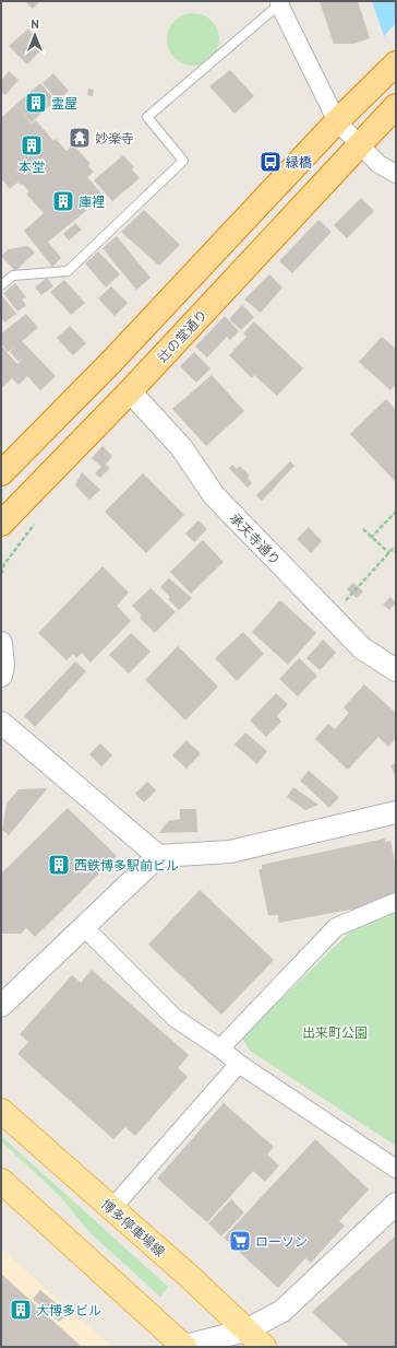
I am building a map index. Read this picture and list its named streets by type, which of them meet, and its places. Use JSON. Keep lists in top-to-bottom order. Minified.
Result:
{"streets":{"highway":["辻の堂通り"],"main road":["博多停車場線"],"street":["承天寺通り"]},"crossings":[["辻の堂通り","承天寺通り"]],"parks":["出来町公園"],"places":{"building":["霊屋","本堂","庫裡","西鉄博多駅前ビル","大博多ビル"],"temple":["妙楽寺"],"bus stop":["緑橋"],"supermarket":["ローソン"]},"north":"top"}
